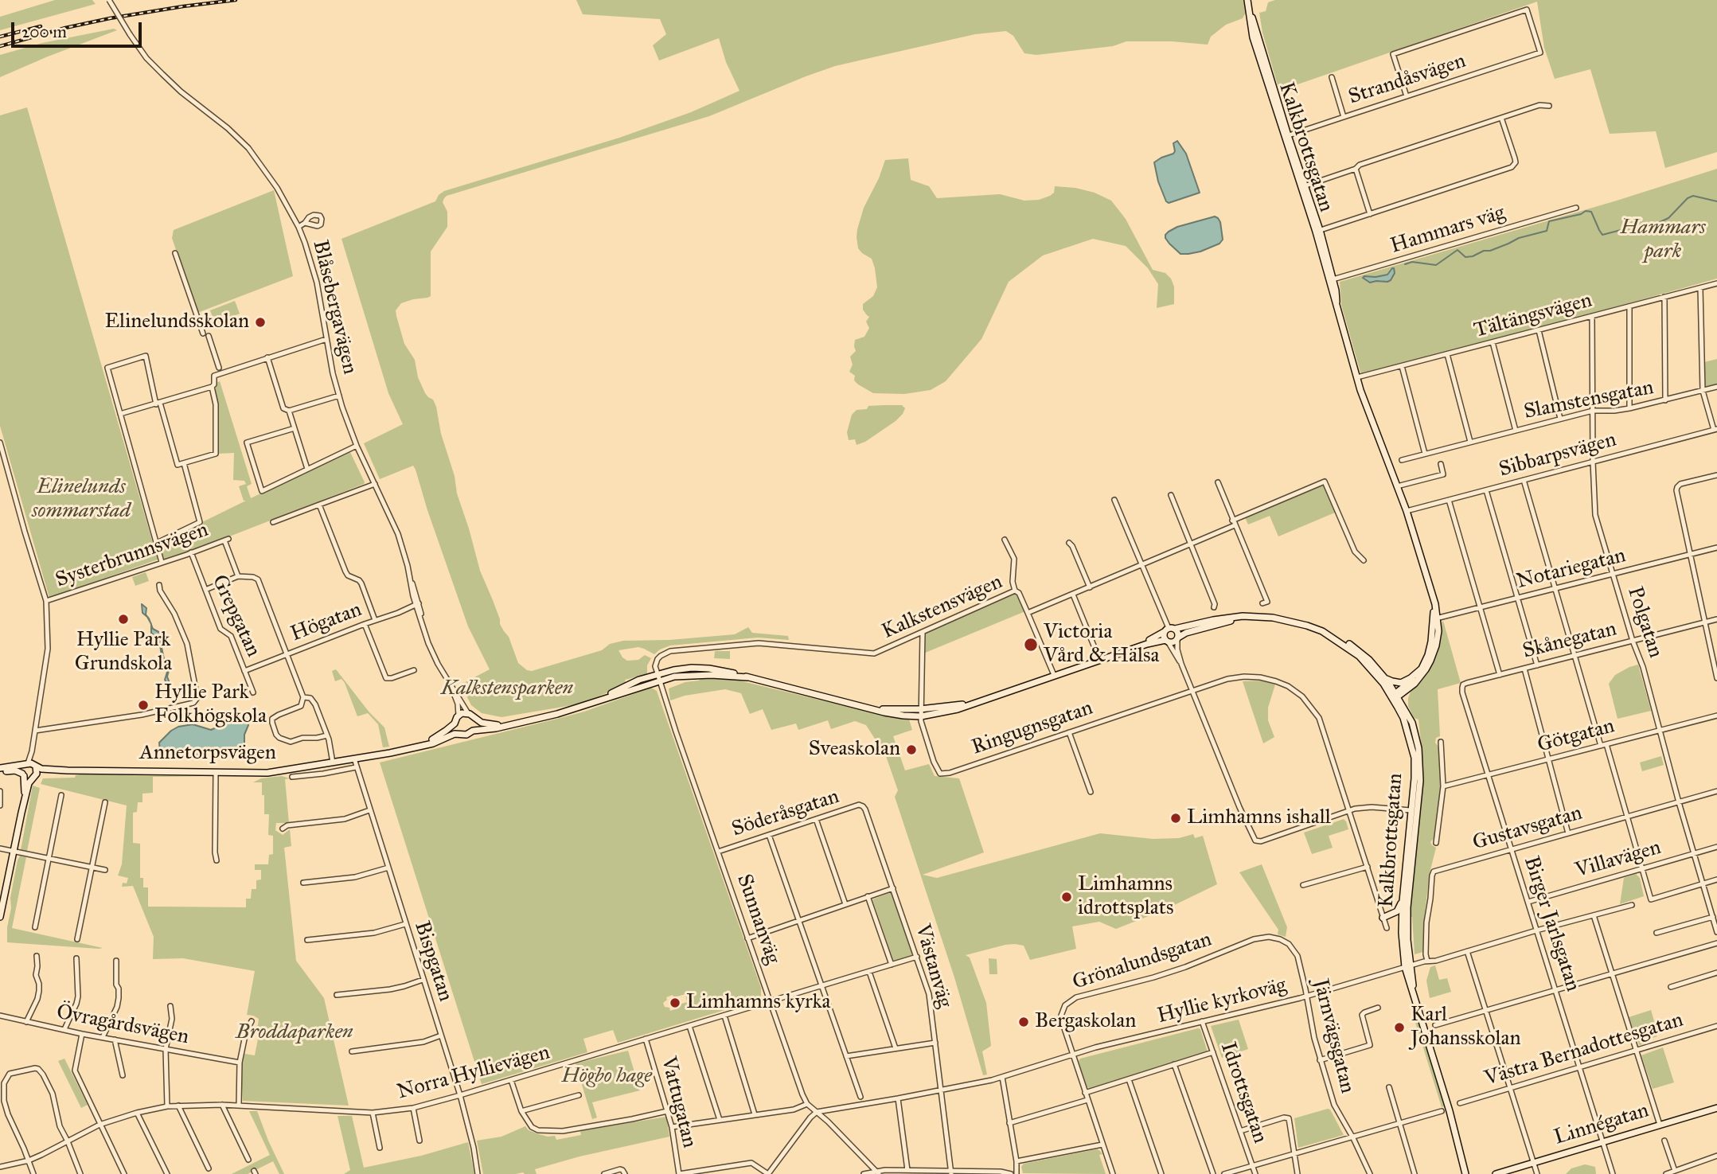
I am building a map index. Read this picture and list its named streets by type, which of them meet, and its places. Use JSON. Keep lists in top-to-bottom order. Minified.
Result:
{"streets":{"main road":["Kalkbrottsgatan","Annetorpsvägen","Linnégatan"],"street":["Strandåsvägen","Hammars väg","Blåsebergavägen","Tältängsvägen","Slamstensgatan","Sibbarpsvägen","Systerbrunnsvägen","Notariegatan","Kalkstensvägen","Grepgatan","Högatan","Polgatan","Skånegatan","Ringugnsgatan","Götgatan","Söderåsgatan","Gustavsgatan","Villavägen","Sunnanväg","Birger Jarlsgatan","Bispgatan","Grönalundsgatan","Västanväg","Hyllie kyrkoväg","Övragårdsvägen","Järnvägsgatan","Västra Bernadottesgatan","Norra Hyllievägen","Idrottsgatan","Vattugatan"]},"crossings":[["Strandåsvägen","Kalkbrottsgatan"],["Kalkbrottsgatan","Hammars väg"],["Kalkbrottsgatan","Tältängsvägen"],["Kalkbrottsgatan","Sibbarpsvägen"],["Kalkbrottsgatan","Notariegatan"],["Kalkbrottsgatan","Hyllie kyrkoväg"],["Blåsebergavägen","Högatan"],["Blåsebergavägen","Annetorpsvägen"],["Tältängsvägen","Polgatan"],["Slamstensgatan","Polgatan"],["Sibbarpsvägen","Polgatan"],["Systerbrunnsvägen","Grepgatan"],["Notariegatan","Polgatan"],["Kalkstensvägen","Sunnanväg"],["Grepgatan","Högatan"],["Polgatan","Skånegatan"],["Polgatan","Götgatan"],["Polgatan","Gustavsgatan"],["Polgatan","Villavägen"],["Skånegatan","Birger Jarlsgatan"],["Götgatan","Birger Jarlsgatan"],["Annetorpsvägen","Bispgatan"],["Söderåsgatan","Sunnanväg"],["Söderåsgatan","Västanväg"],["Gustavsgatan","Birger Jarlsgatan"],["Gustavsgatan","Hyllie kyrkoväg"],["Villavägen","Birger Jarlsgatan"],["Sunnanväg","Hyllie kyrkoväg"],["Sunnanväg","Norra Hyllievägen"],["Birger Jarlsgatan","Hyllie kyrkoväg"],["Birger Jarlsgatan","Västra Bernadottesgatan"],["Birger Jarlsgatan","Linnégatan"],["Bispgatan","Norra Hyllievägen"],["Grönalundsgatan","Hyllie kyrkoväg"],["Grönalundsgatan","Järnvägsgatan"],["Västanväg","Hyllie kyrkoväg"],["Västanväg","Norra Hyllievägen"],["Hyllie kyrkoväg","Järnvägsgatan"],["Hyllie kyrkoväg","Idrottsgatan"],["Norra Hyllievägen","Vattugatan"]],"parks":["Hammars park","Elinelunds sommarstad","Kalkstensparken","Broddaparken","Högbo hage"],"places":["Elinelundsskolan","Hyllie Park Grundskola","Victoria Vård & Hälsa","Hyllie Park Folkhögskola","Sveaskolan","Limhamns ishall","Limhamns idrottsplats","Limhamns kyrka","Bergaskolan","Karl Johansskolan"],"scale_bar":"200 m"}
